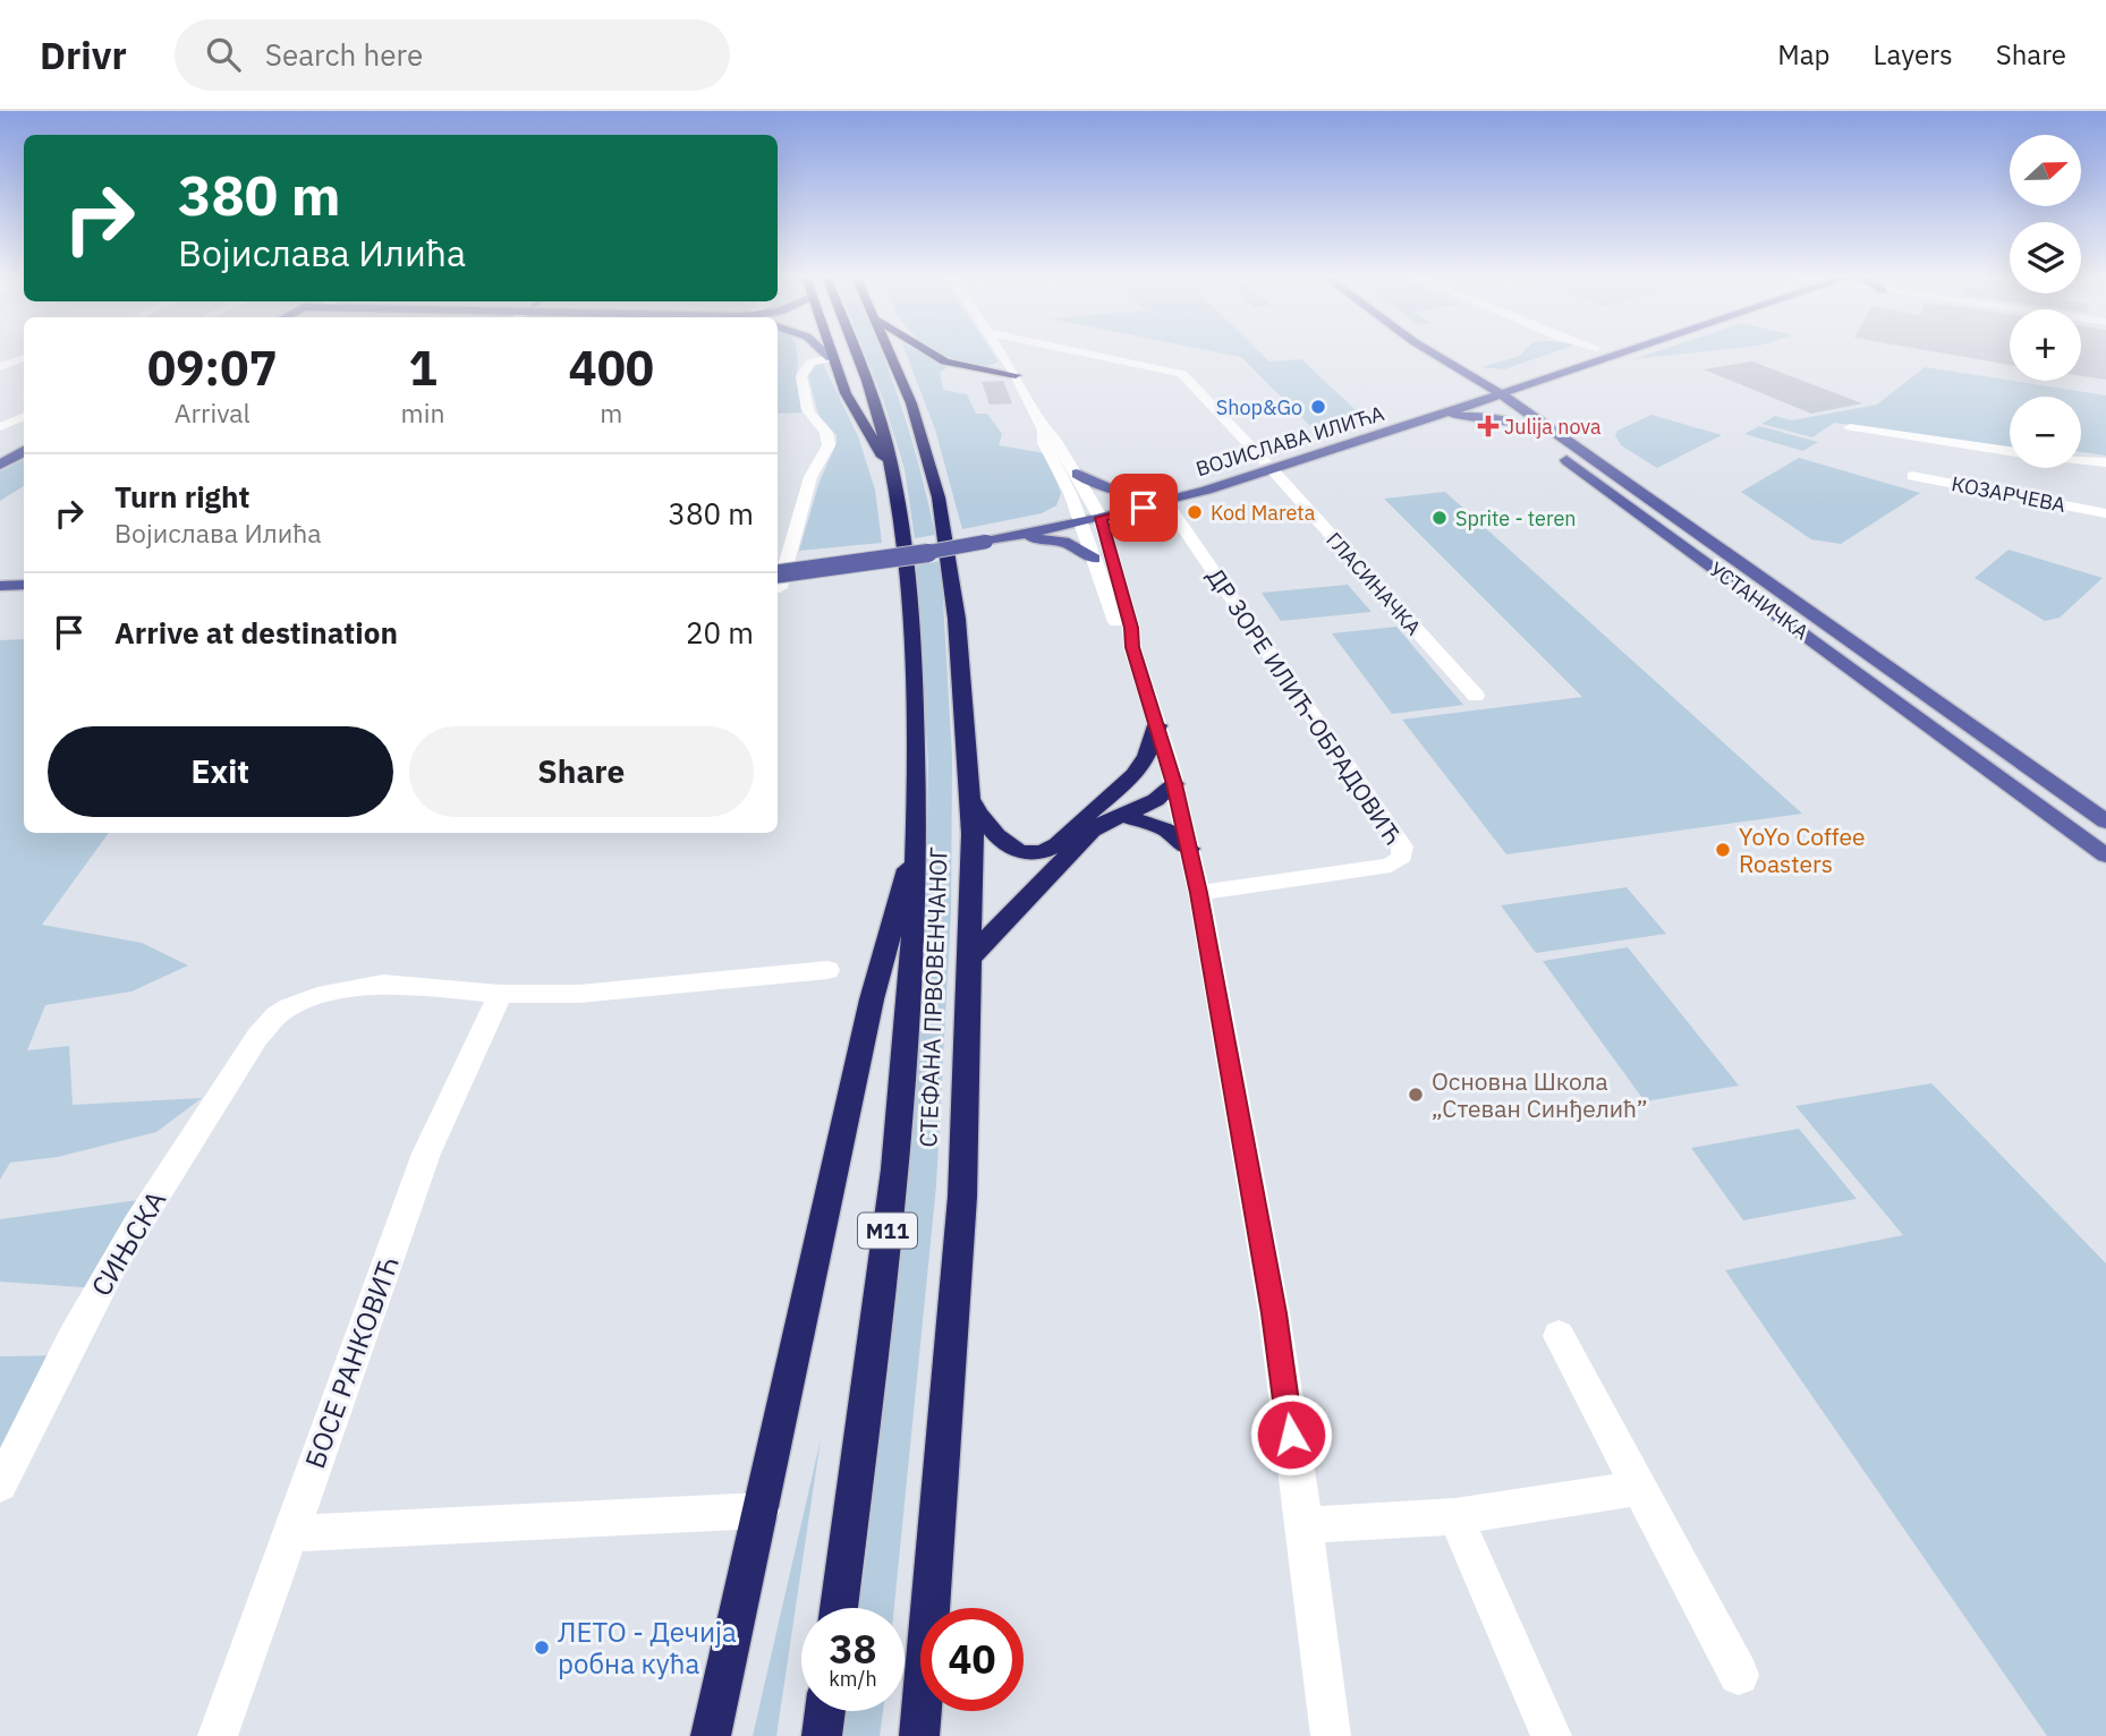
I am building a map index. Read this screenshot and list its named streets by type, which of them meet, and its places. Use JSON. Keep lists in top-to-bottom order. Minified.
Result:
{"streets":{"highway":["СТЕФАНА ПРВОВЕНЧАНОГ","M11"],"main road":["ВОЈИСЛАВА ИЛИЋА","УСТАНИЧКА"],"street":["КОЗАРЧЕВА","ГЛАСИНАЧКА","ДР ЗОРЕ ИЛИЋ-ОБРАДОВИЋ","СИЊСКА","БОСЕ РАНКОВИЋ"]},"crossings":[["ВОЈИСЛАВА ИЛИЋА","ГЛАСИНАЧКА"],["ВОЈИСЛАВА ИЛИЋА","УСТАНИЧКА"],["ВОЈИСЛАВА ИЛИЋА","ДР ЗОРЕ ИЛИЋ-ОБРАДОВИЋ"],["СИЊСКА","БОСЕ РАНКОВИЋ"]],"places":{"other":["Shop&Go","Kod Mareta","Sprite - teren","YoYo Coffee Roasters","Основна Школа „Стеван Синђелић”","ЛЕТО - Дечија робна кућа"],"health":["Julija nova"]},"north":"right","page":{"header":"Drivr","search":"Search here","nav":["Map","Layers","Share"],"map_buttons":["+","−"],"turn":["380 m","Војислава Илића"],"eta":["09:07","Arrival","1","min","400","m"],"list":[{"name":"Turn right","note":"Војислава Илића","value":"380 m"},{"name":"Arrive at destination","value":"20 m"}],"buttons":["Exit","Share"],"speed":"38 km/h","limit":"40"}}
